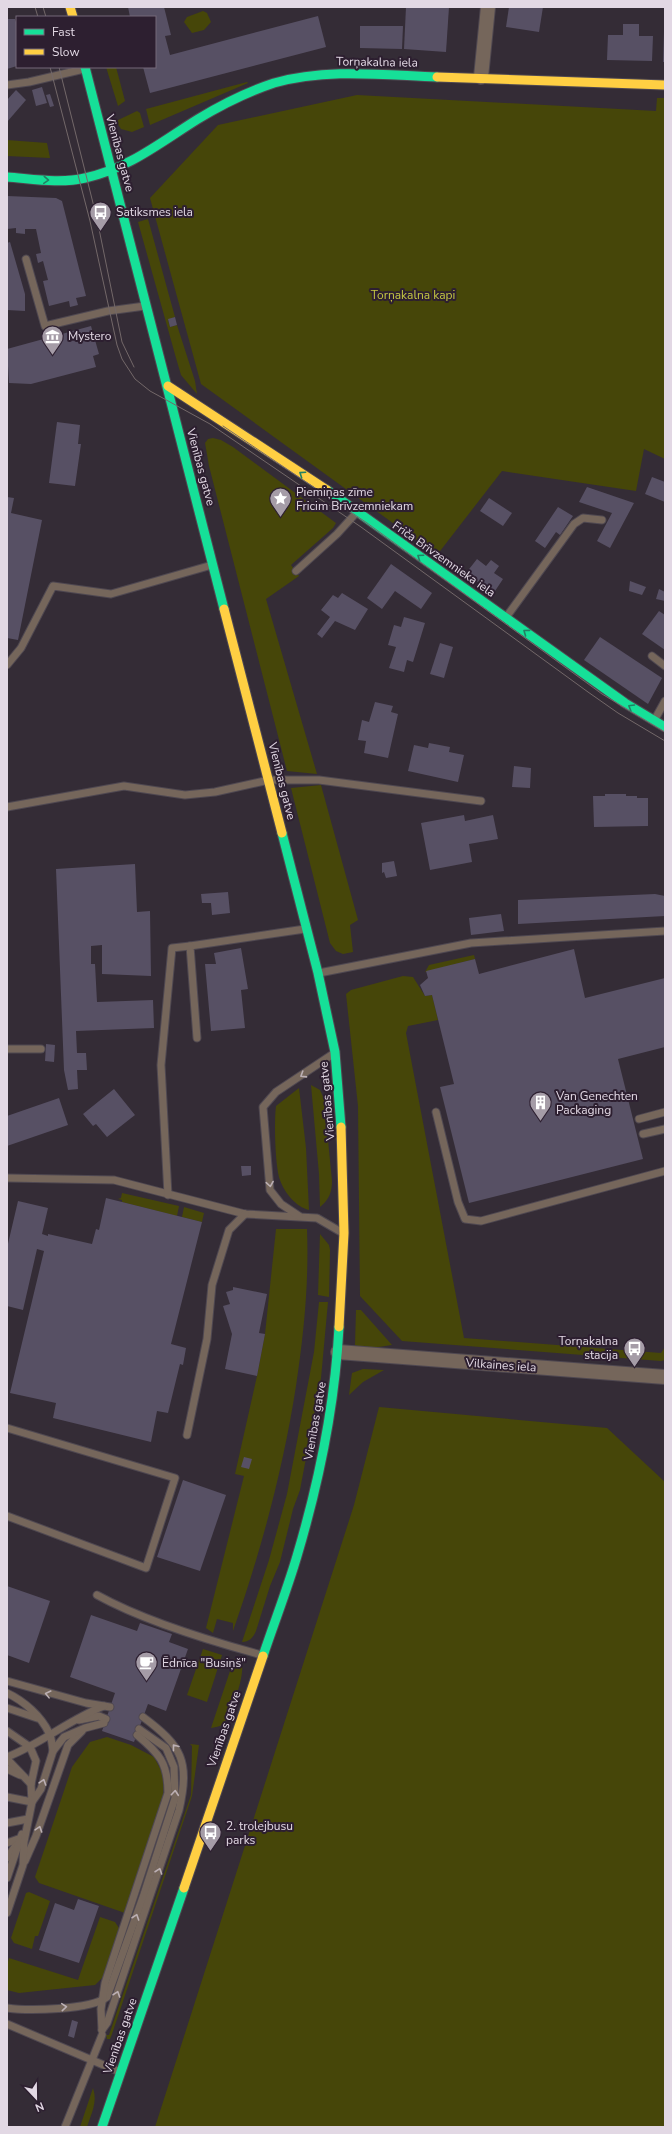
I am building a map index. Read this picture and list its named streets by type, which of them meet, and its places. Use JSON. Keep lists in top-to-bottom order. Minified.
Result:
{"streets":{"main road":["Torņakalna iela","Vienības gatve","Friča Brīvzemnieka iela"],"street":["Vilkaines iela"]},"crossings":[["Torņakalna iela","Vienības gatve"],["Vienības gatve","Friča Brīvzemnieka iela"],["Vienības gatve","Vilkaines iela"]],"one_way":["Friča Brīvzemnieka iela"],"parks":["Torņakalna kapi"],"places":{"bus stop":["Satiksmes iela","Torņakalna stacija","2. trolejbusu parks"],"museum":["Mystero"],"place":["Piemiņas zīme Fricim Brīvzemniekam"],"building":["Van Genechten Packaging"],"cafe":["Ēdnīca \"Busiņš\""]},"legend":["Fast","Slow"],"north":"bottom"}
